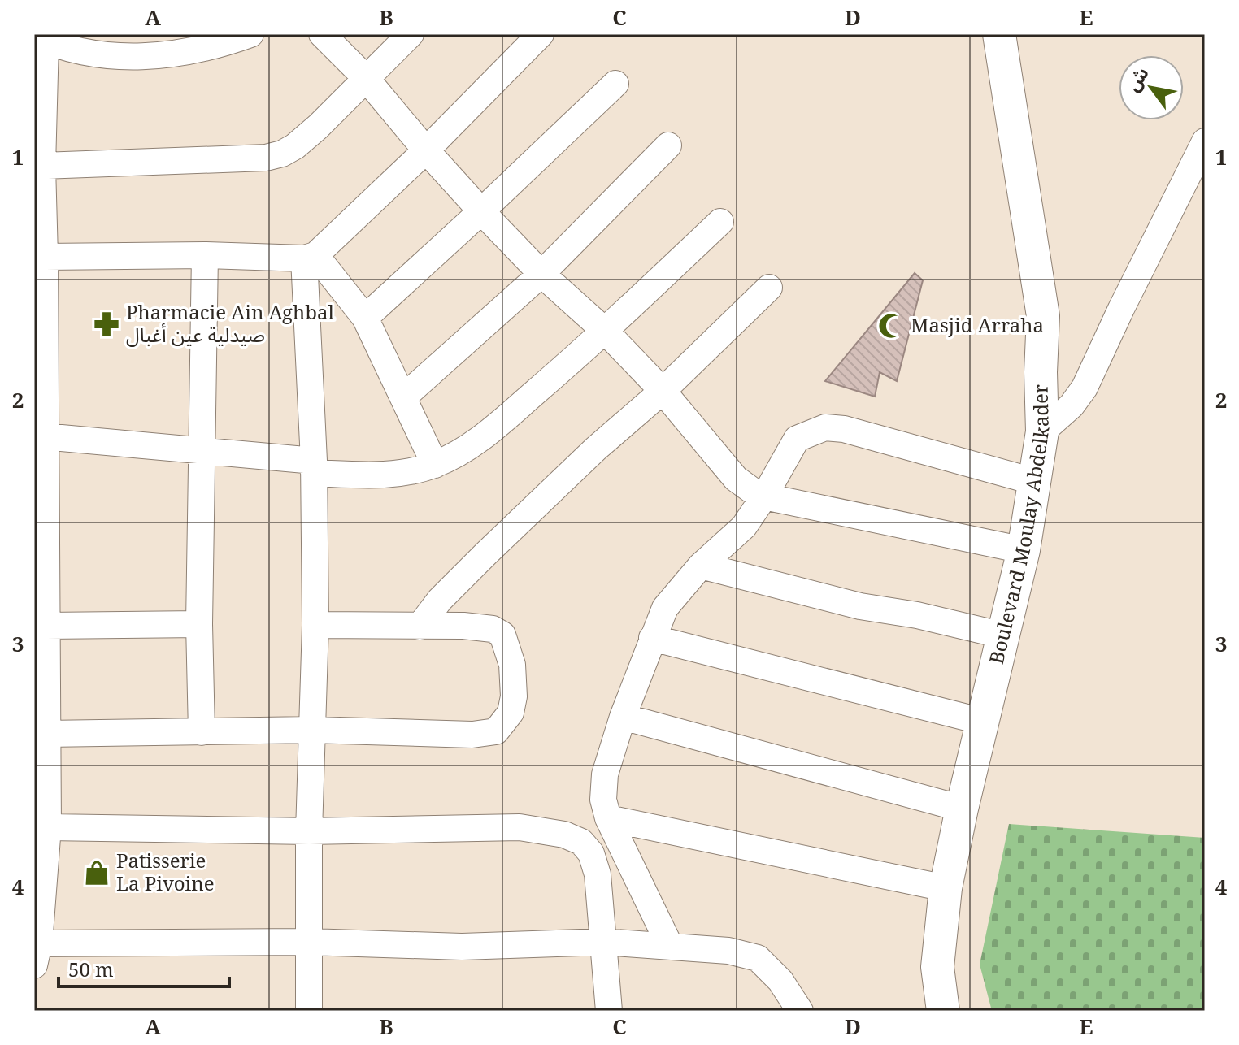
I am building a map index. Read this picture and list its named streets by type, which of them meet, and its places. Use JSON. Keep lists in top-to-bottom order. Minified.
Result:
{"streets":{"street":["Boulevard Moulay Abdelkader"]},"places":{"pharmacy":["Pharmacie Ain Aghbal صيدلية عين أغبال"],"mosque":["Masjid Arraha"],"shop":["Patisserie La Pivoine"]},"scale_bar":"50 m","north":"top left","grid":{"columns":["A","B","C","D","E"],"rows":["1","2","3","4"]}}
